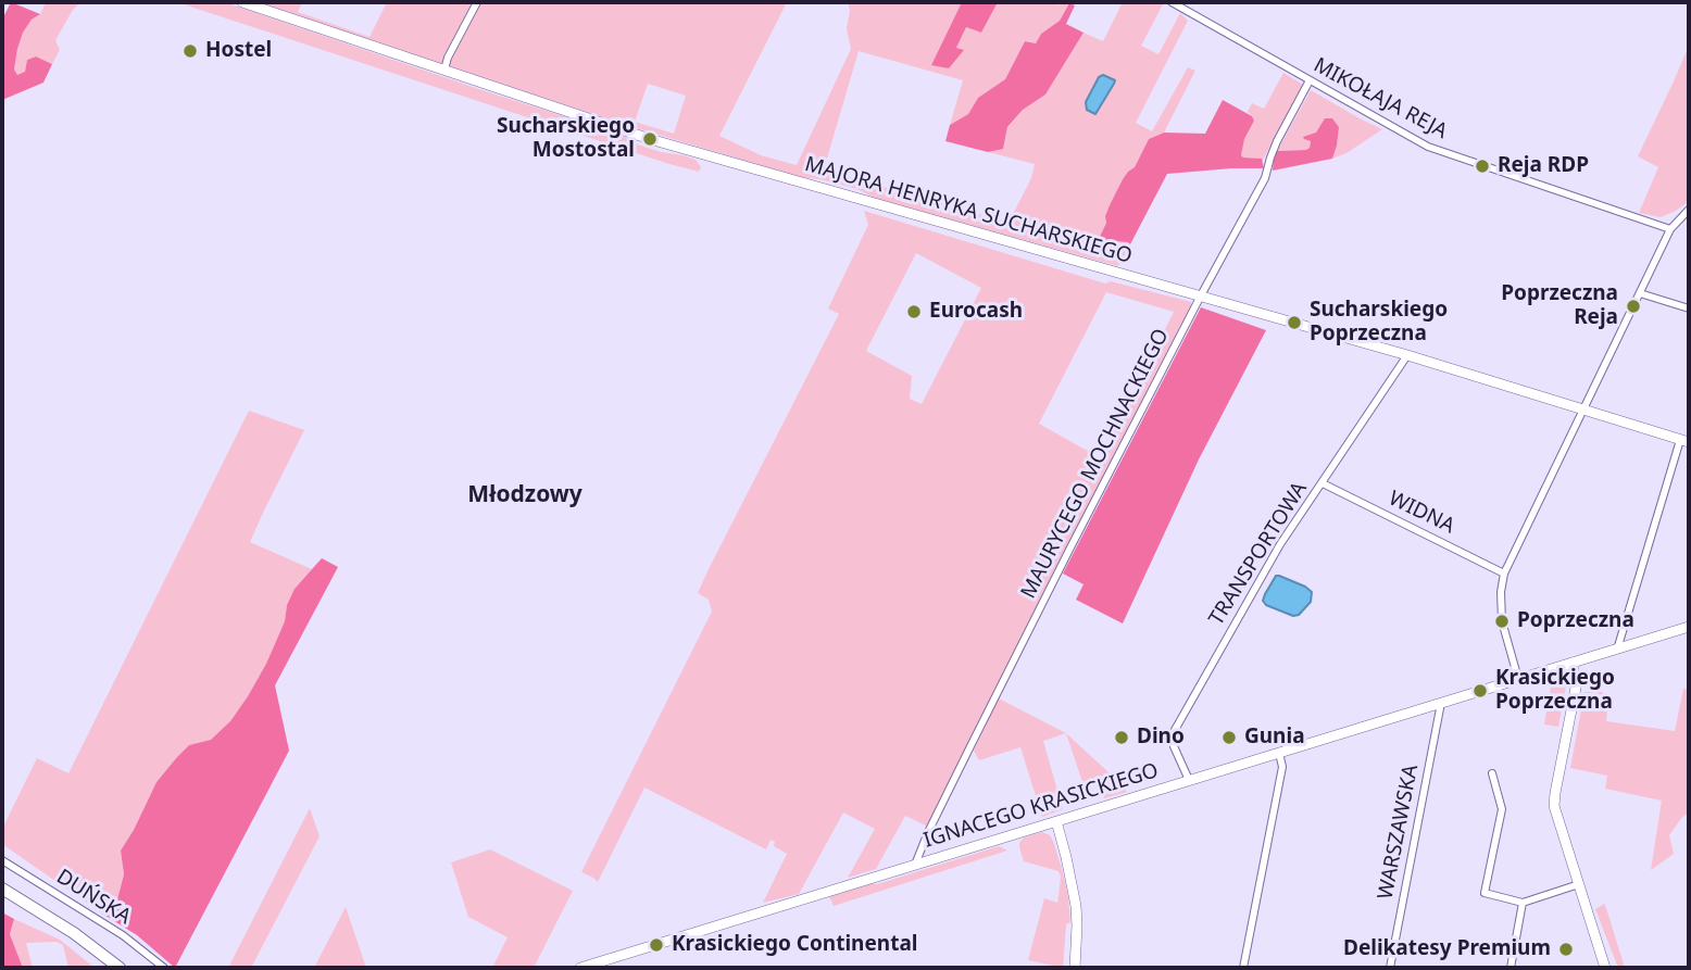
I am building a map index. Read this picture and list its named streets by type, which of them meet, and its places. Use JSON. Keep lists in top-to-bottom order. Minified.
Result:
{"streets":{"street":["MIKOŁAJA REJA","MAJORA HENRYKA SUCHARSKIEGO","MAURYCEGO MOCHNACKIEGO","WIDNA","TRANSPORTOWA","IGNACEGO KRASICKIEGO","WARSZAWSKA","DUŃSKA"]},"crossings":[["MIKOŁAJA REJA","MAURYCEGO MOCHNACKIEGO"],["MAJORA HENRYKA SUCHARSKIEGO","MAURYCEGO MOCHNACKIEGO"],["MAJORA HENRYKA SUCHARSKIEGO","TRANSPORTOWA"],["MAURYCEGO MOCHNACKIEGO","IGNACEGO KRASICKIEGO"],["WIDNA","TRANSPORTOWA"],["TRANSPORTOWA","IGNACEGO KRASICKIEGO"],["IGNACEGO KRASICKIEGO","WARSZAWSKA"]],"districts":["Młodzowy"],"places":["Hostel","Sucharskiego Mostostal","Reja RDP","Poprzeczna Reja","Eurocash","Sucharskiego Poprzeczna","Poprzeczna","Krasickiego Poprzeczna","Dino","Gunia","Krasickiego Continental","Delikatesy Premium"]}
